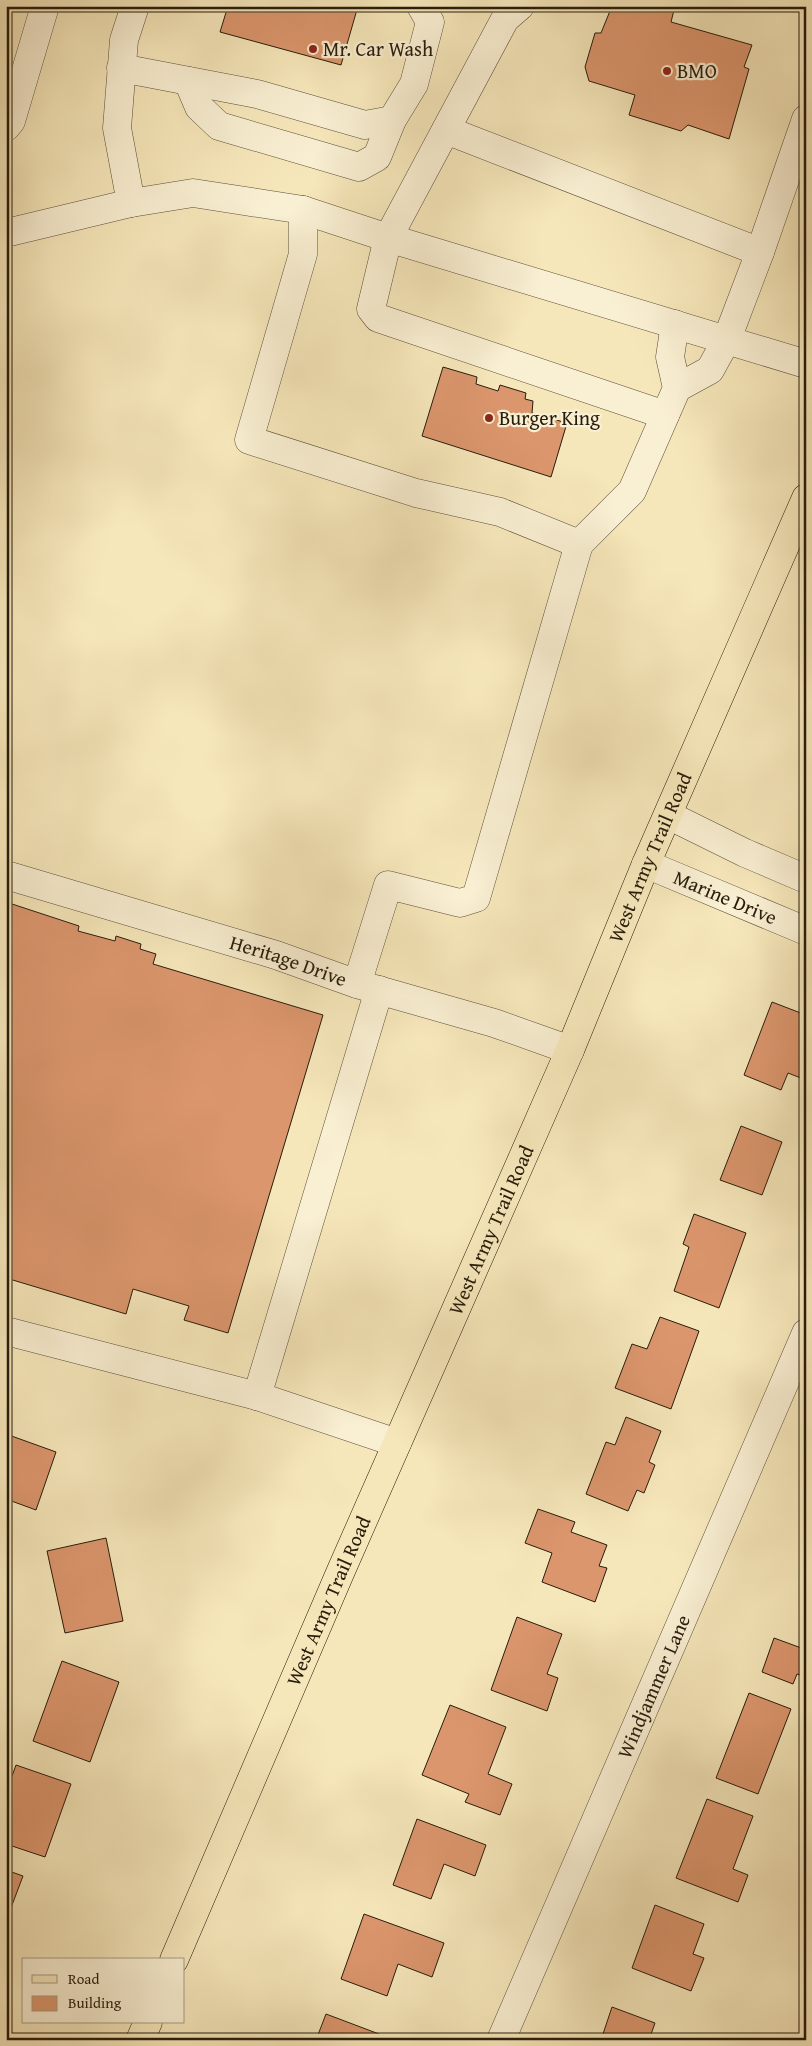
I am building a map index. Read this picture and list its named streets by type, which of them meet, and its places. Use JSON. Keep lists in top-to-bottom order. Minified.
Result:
{"streets":{"main road":["West Army Trail Road"],"street":["Marine Drive","Heritage Drive","Windjammer Lane"]},"crossings":[["West Army Trail Road","Marine Drive"],["West Army Trail Road","Heritage Drive"]],"places":["Mr. Car Wash","BMO","Burger King"],"legend":["Road","Building"]}
